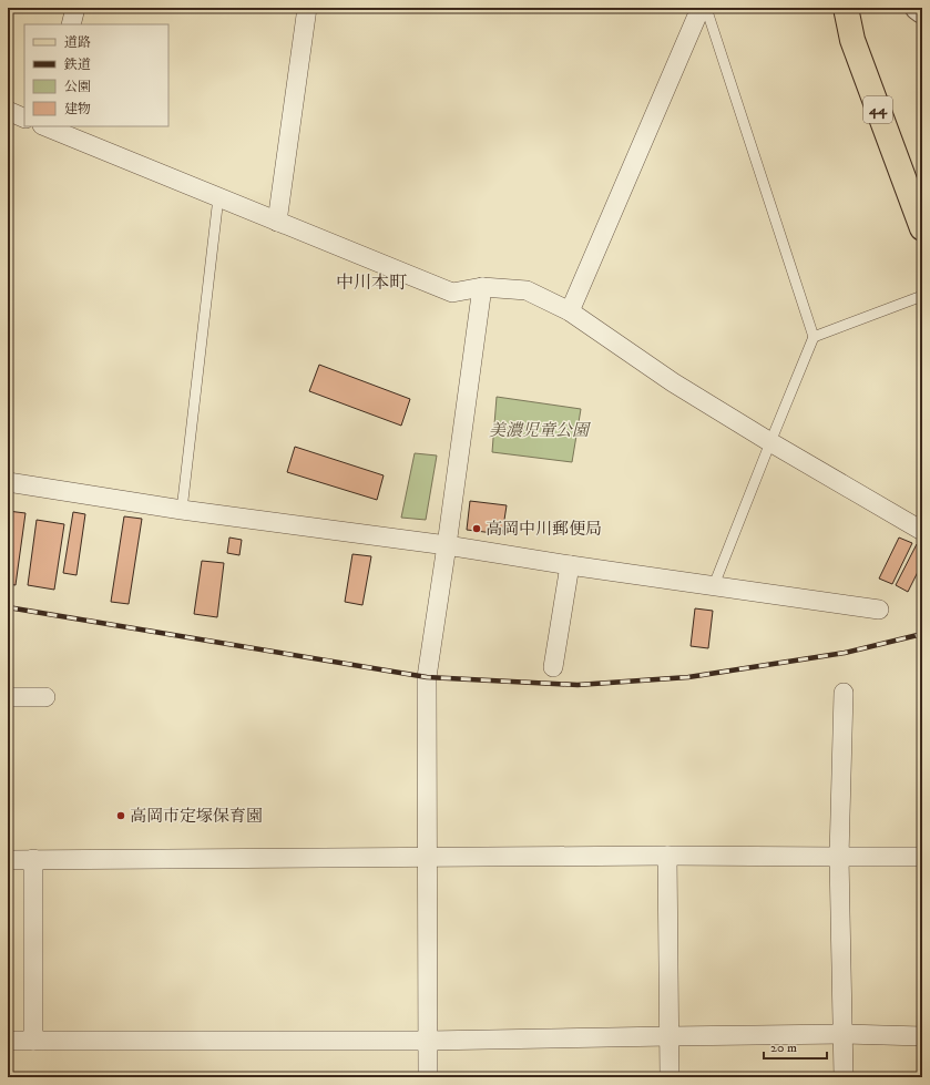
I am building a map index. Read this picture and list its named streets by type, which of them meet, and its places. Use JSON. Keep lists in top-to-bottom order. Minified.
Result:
{"streets":{"main road":["44"]},"districts":["中川本町"],"parks":["美濃児童公園"],"places":["高岡中川郵便局","高岡市定塚保育園"],"legend":["道路","鉄道","公園","建物"],"scale_bar":"20 m"}
